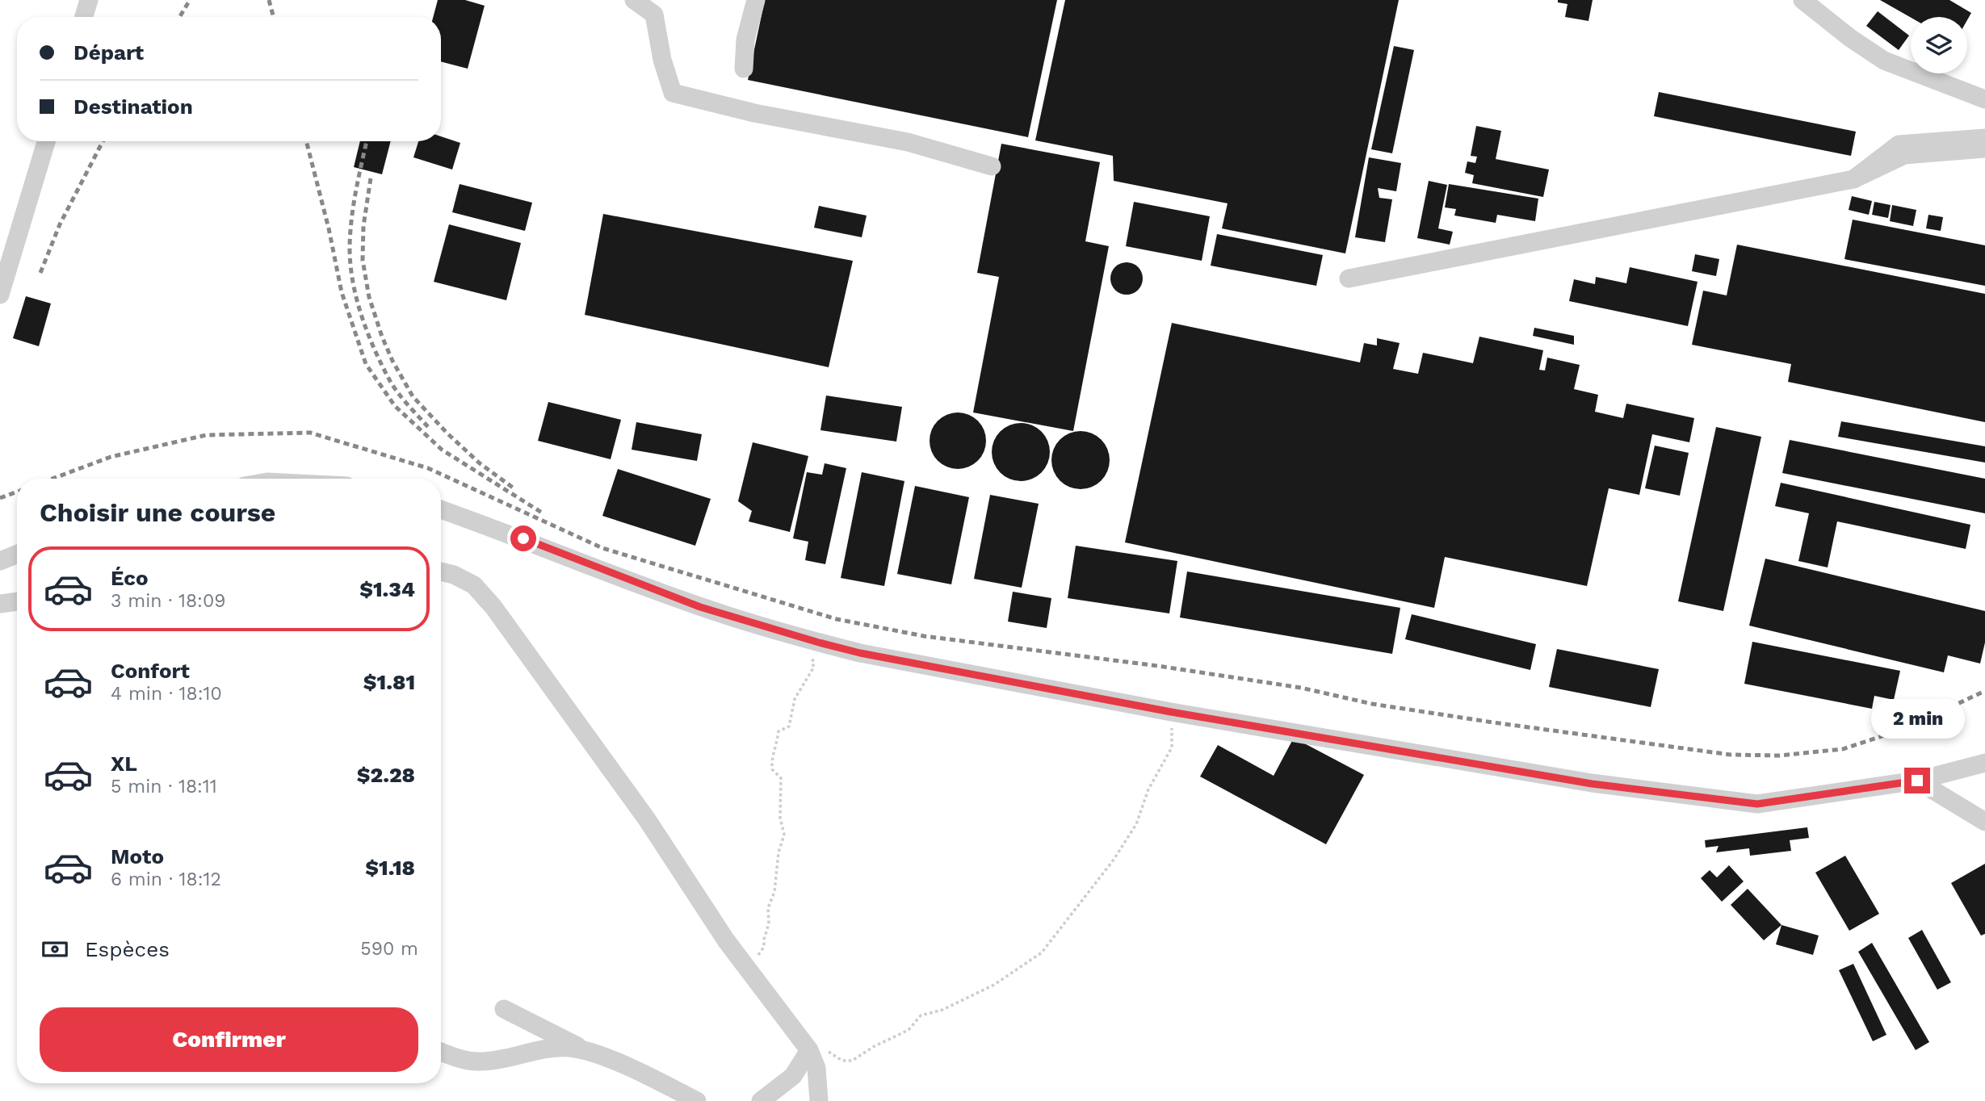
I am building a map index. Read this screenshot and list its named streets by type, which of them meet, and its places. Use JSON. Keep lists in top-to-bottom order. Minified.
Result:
{"page":{"banner":["Départ","Destination"],"heading":"Choisir une course","list":[{"name":"Éco","note":"3 min · 18:09","value":"$1.34"},{"name":"Confort","note":"4 min · 18:10","value":"$1.81"},{"name":"XL","note":"5 min · 18:11","value":"$2.28"},{"name":"Moto","note":"6 min · 18:12","value":"$1.18"}],"bubble":"2 min","pay":["Espèces","590 m"],"buttons":"Confirmer"}}
